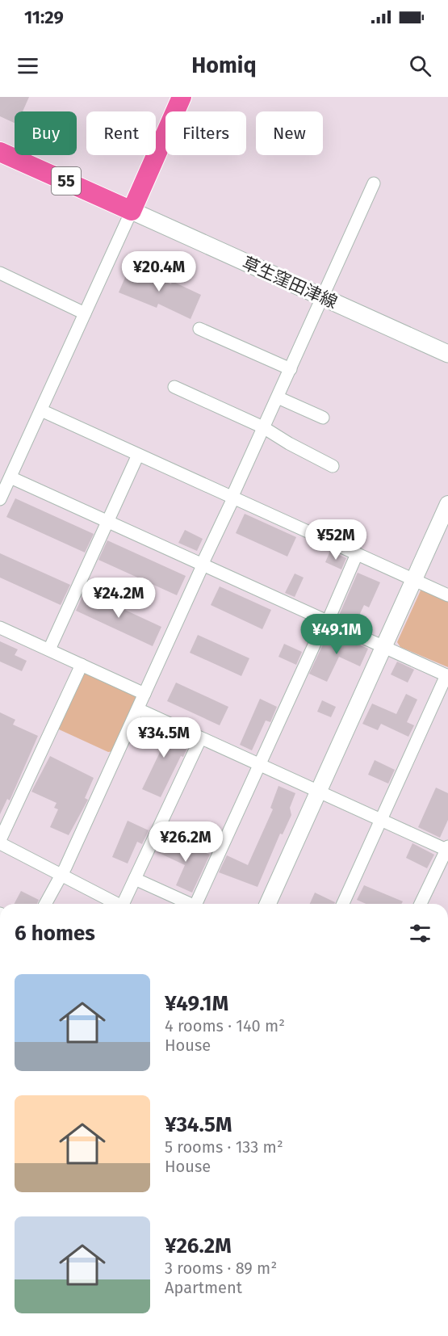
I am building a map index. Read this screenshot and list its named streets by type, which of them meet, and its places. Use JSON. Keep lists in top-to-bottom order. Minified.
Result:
{"streets":{"main road":["55","草生窪田津線"]},"crossings":[["55","草生窪田津線"]],"page":{"status":"11:29","header":"Homiq","chip":["Buy","Rent","Filters","New"],"price":["¥20.4M","¥52M","¥24.2M","¥49.1M","¥34.5M","¥26.2M"],"heading":"6 homes","list":[{"name":"¥49.1M","note":"4 rooms · 140 m² · House"},{"name":"¥34.5M","note":"5 rooms · 133 m² · House"},{"name":"¥26.2M","note":"3 rooms · 89 m² · Apartment"}]}}
